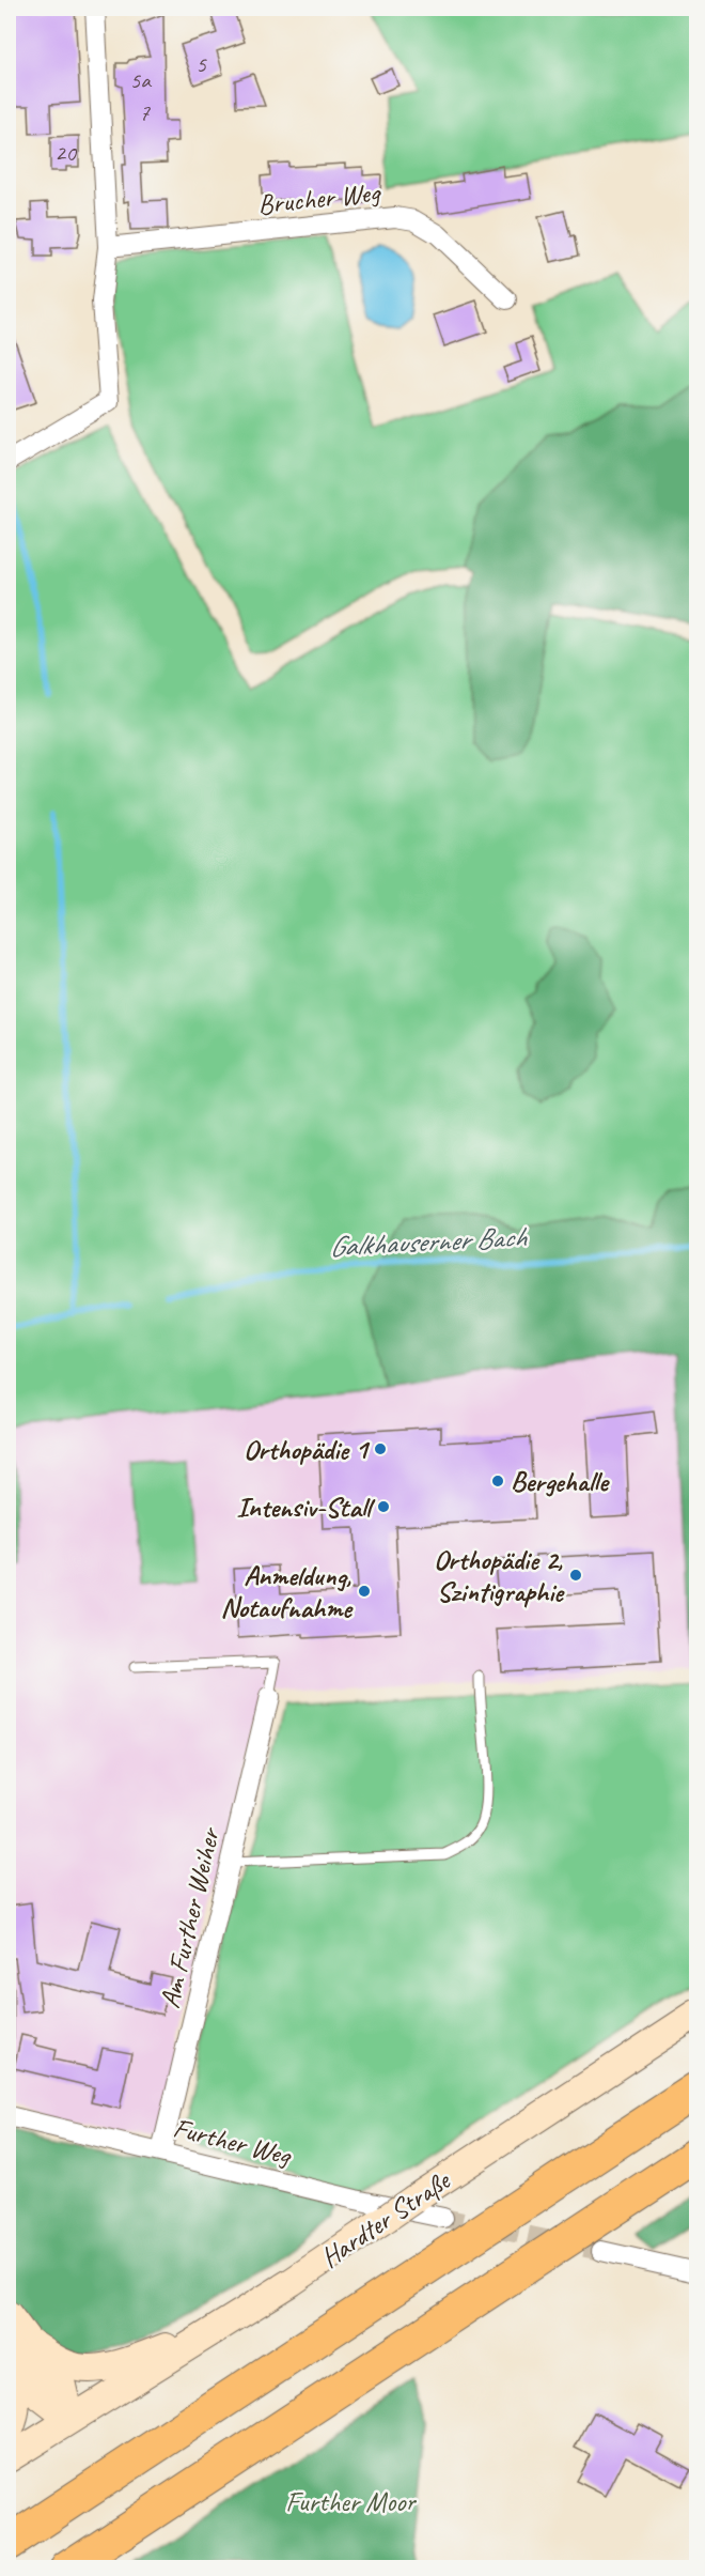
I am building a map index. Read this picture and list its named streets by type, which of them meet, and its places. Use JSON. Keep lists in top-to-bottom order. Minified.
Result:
{"streets":{"main road":["Hardter Straße"],"street":["Brucher Weg","Am Further Weiher","Further Weg"]},"crossings":[["Am Further Weiher","Further Weg"]],"water":["Galkhauserner Bach"],"parks":["Further Moor"],"places":["Orthopädie 1","Bergehalle","Intensiv-Stall","Orthopädie 2, Szintigraphie","Anmeldung, Notaufnahme"],"house_numbers":["5","5a","7","20"]}
